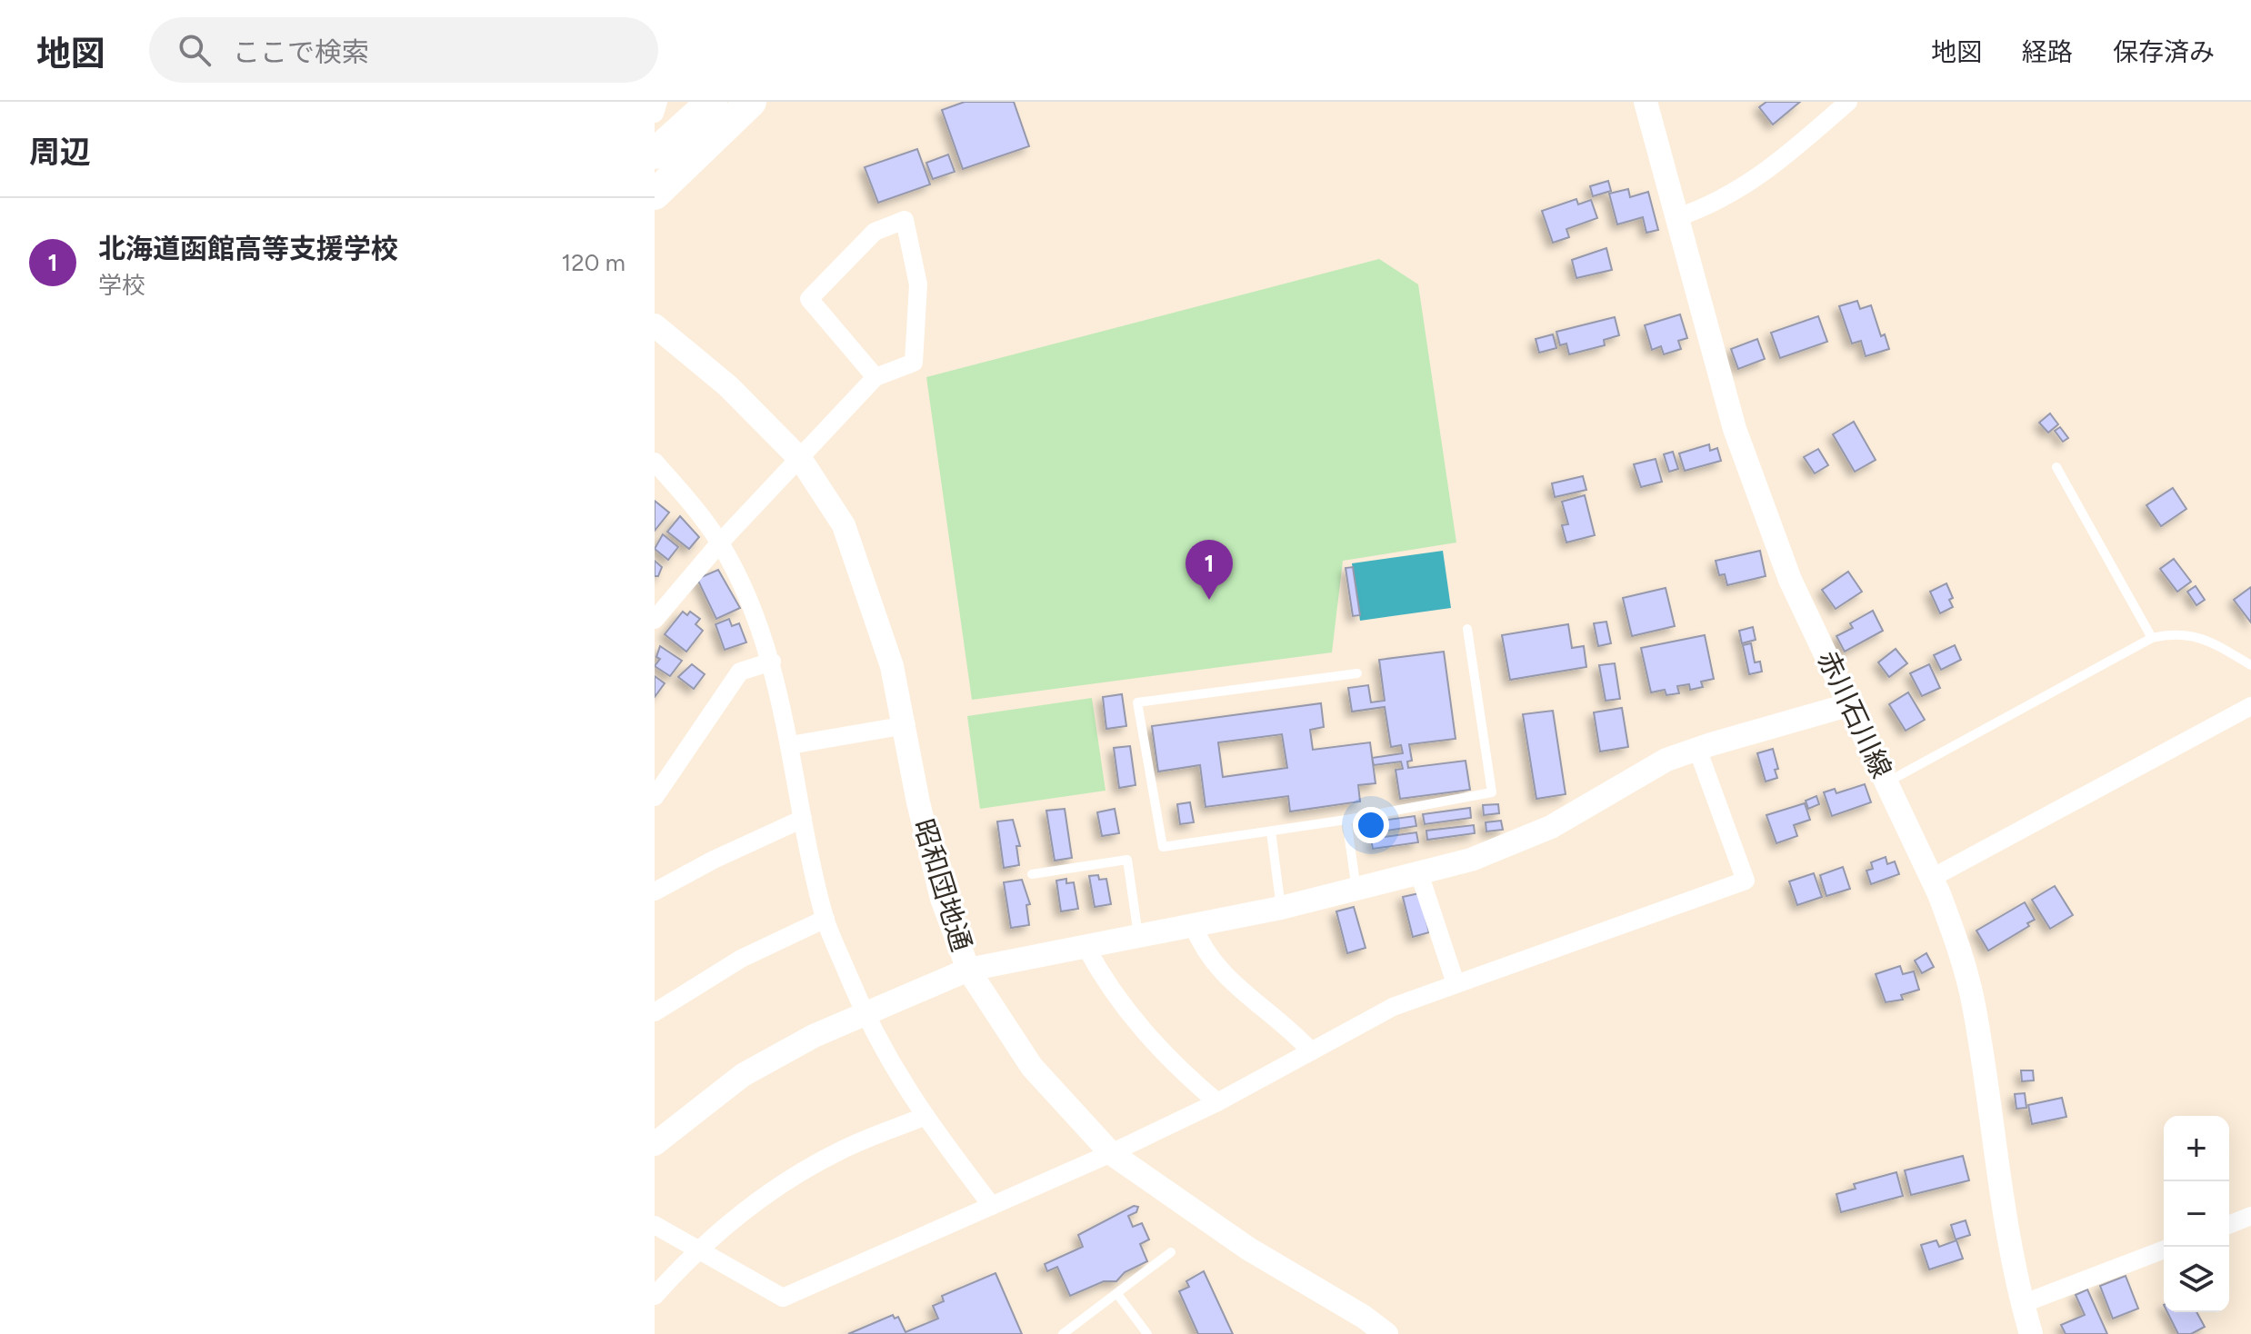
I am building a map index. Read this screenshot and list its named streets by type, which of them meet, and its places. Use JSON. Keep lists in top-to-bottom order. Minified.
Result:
{"streets":{"street":["赤川石川線","昭和団地通"]},"page":{"header":"地図","search":"ここで検索","nav":["地図","経路","保存済み"],"heading":"周辺","list":[{"mark":"1","name":"北海道函館高等支援学校","note":"学校","value":"120 m"}],"pins":"1","map_buttons":["+","−"]}}
